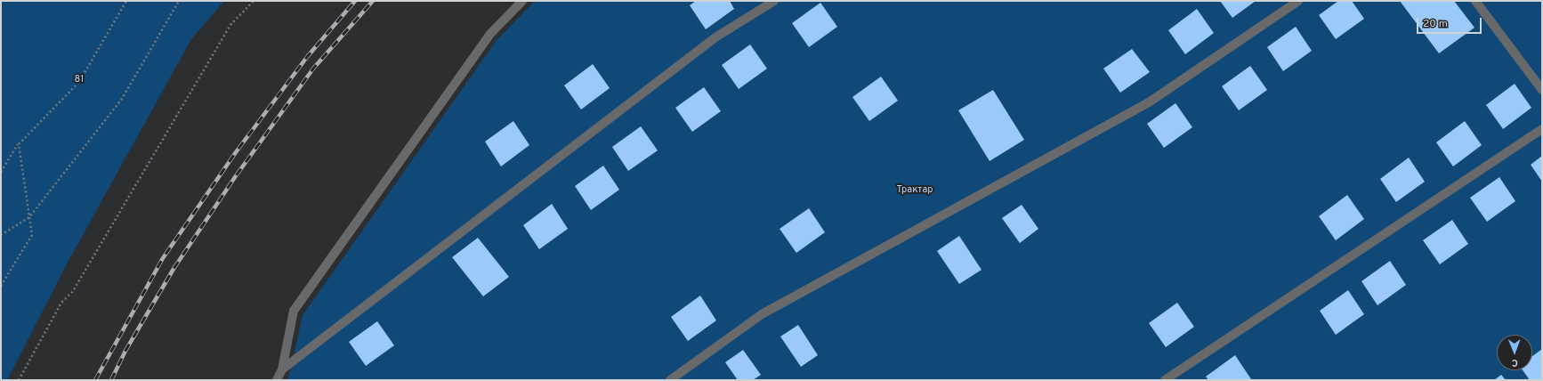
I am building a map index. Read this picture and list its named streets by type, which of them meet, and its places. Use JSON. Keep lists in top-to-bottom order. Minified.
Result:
{"parks":["81","Трактар"],"scale_bar":"20 m","north":"bottom"}
